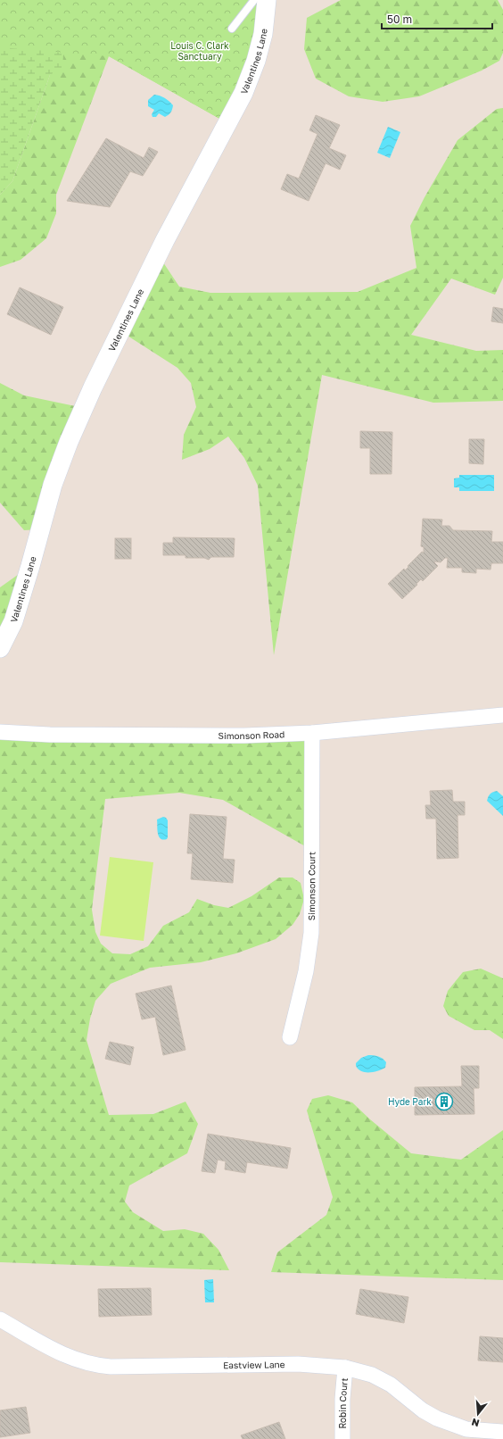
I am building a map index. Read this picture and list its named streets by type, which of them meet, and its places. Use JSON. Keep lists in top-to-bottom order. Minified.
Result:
{"streets":{"street":["Valentines Lane","Simonson Road","Simonson Court","Eastview Lane","Robin Court"]},"crossings":[["Simonson Road","Simonson Court"],["Eastview Lane","Robin Court"]],"parks":["Louis C. Clark Sanctuary"],"places":{"building":["Hyde Park"]},"scale_bar":"50 m","north":"bottom"}
